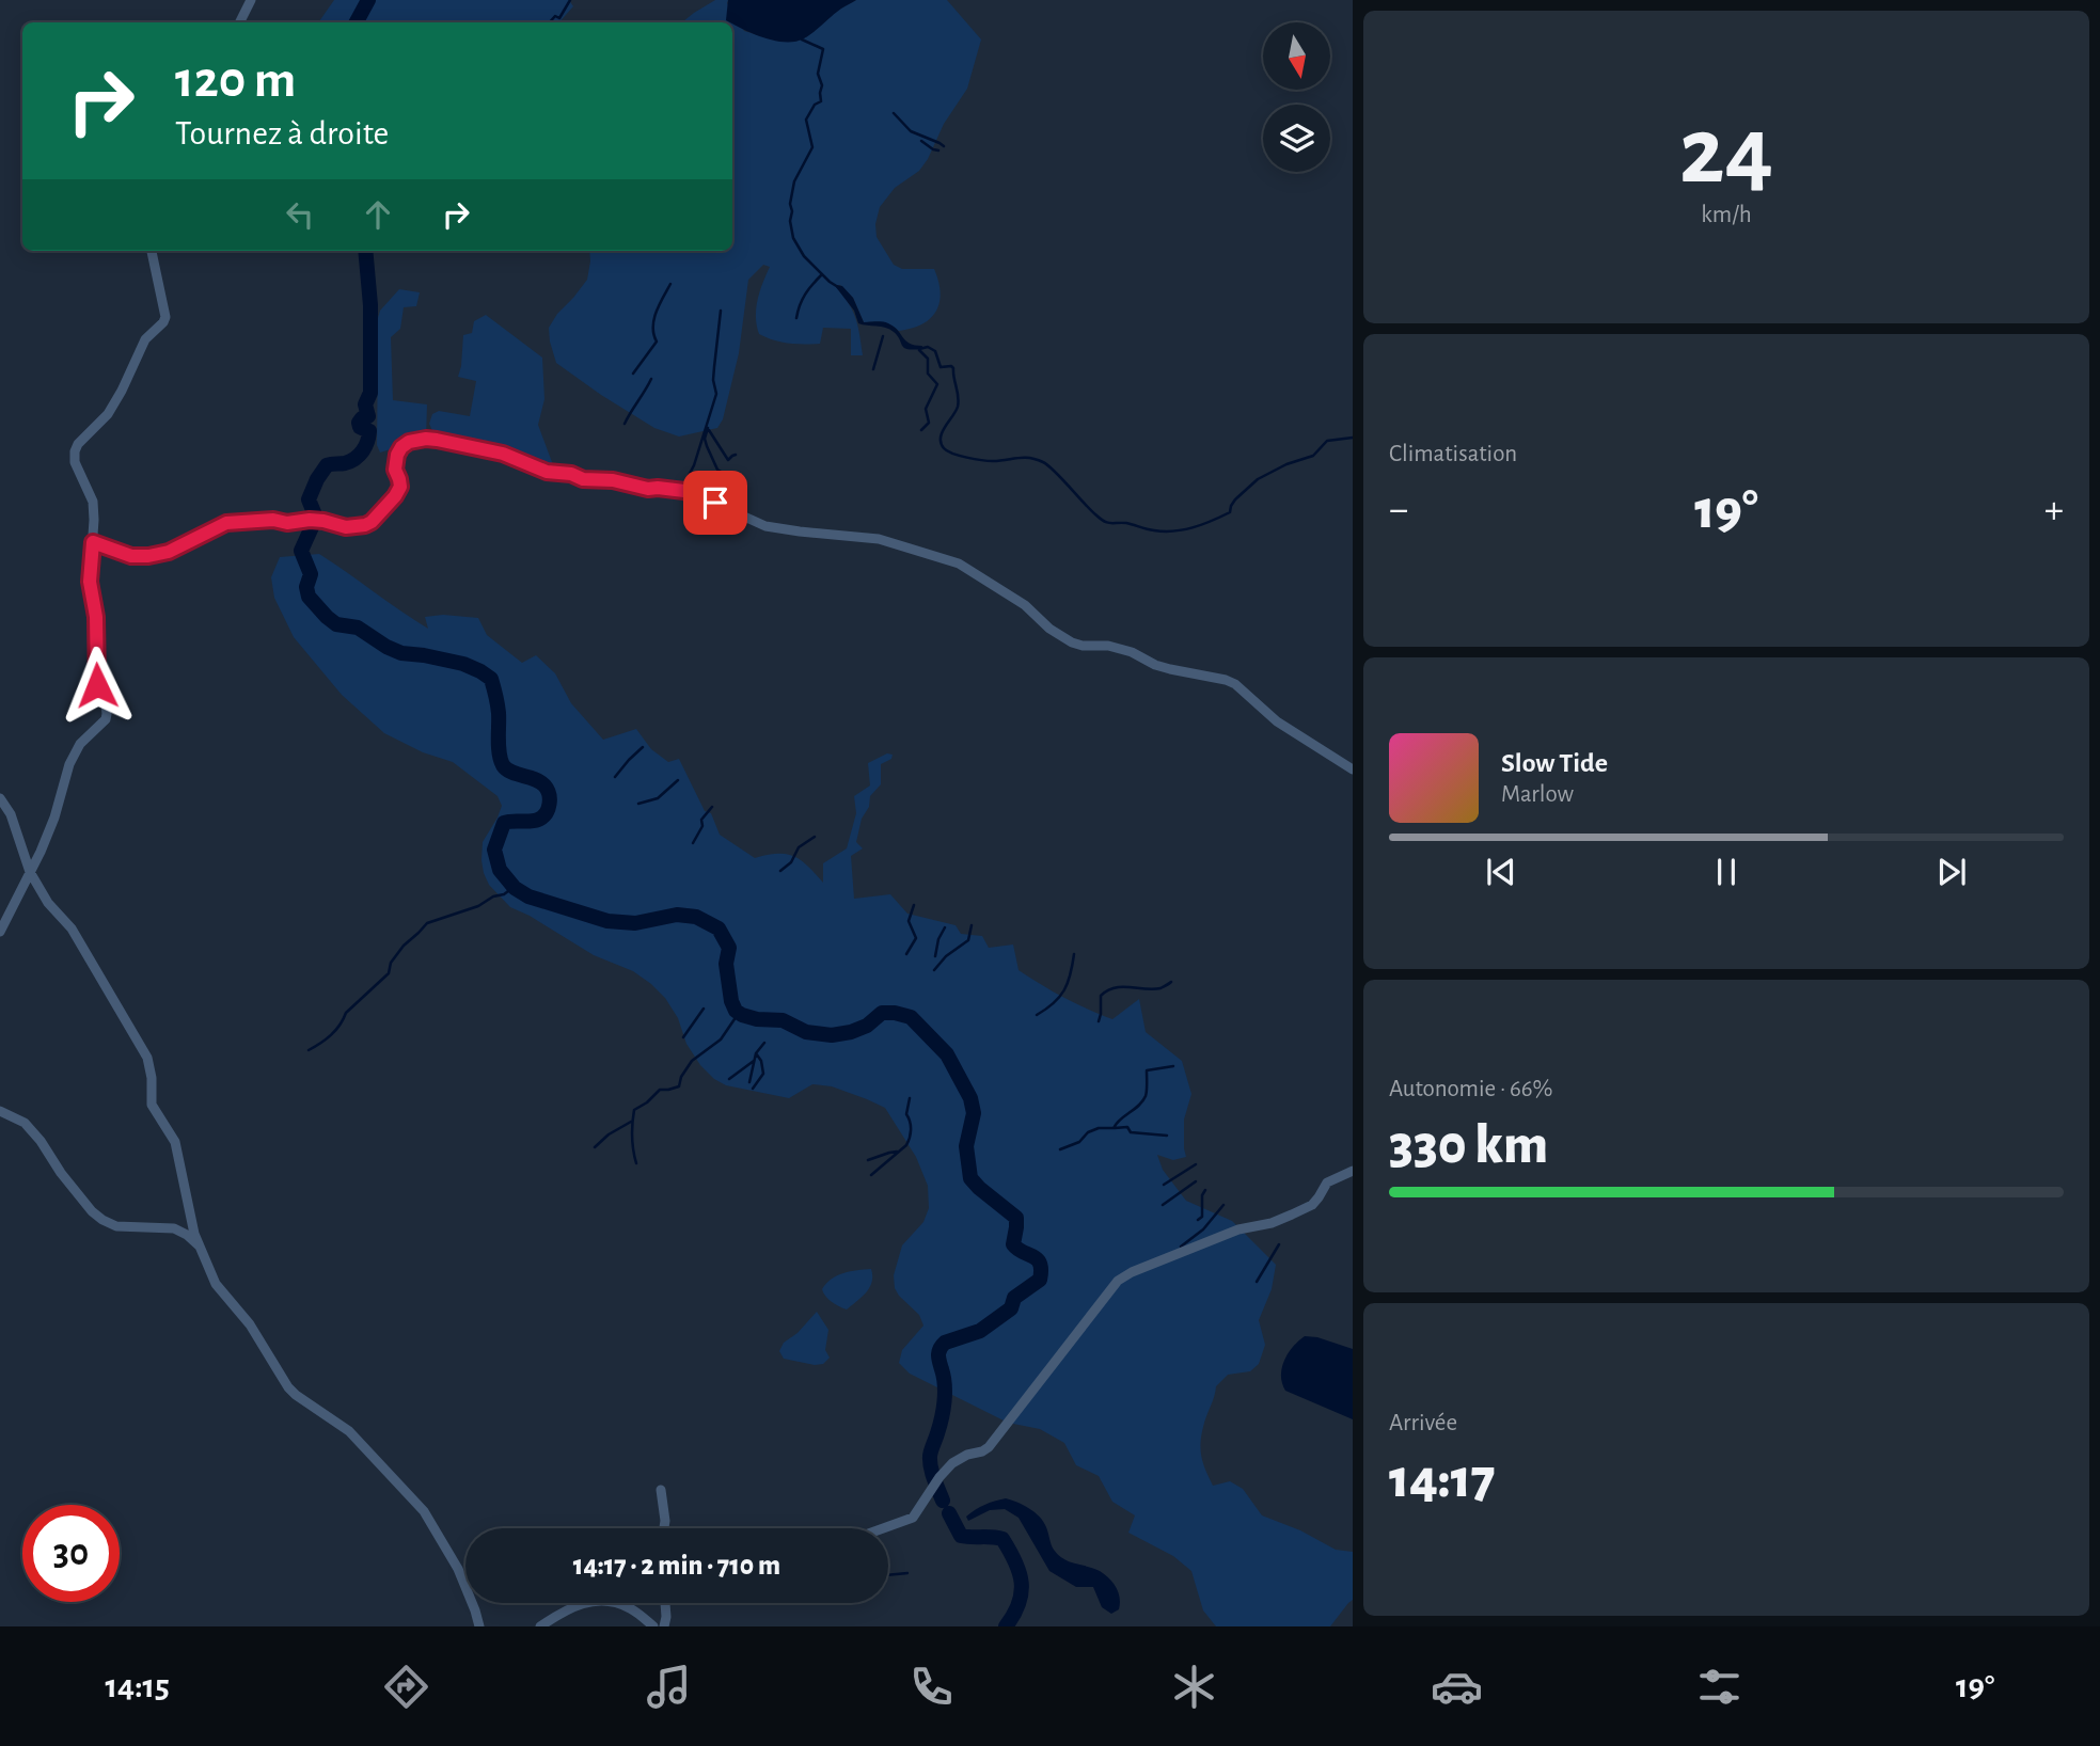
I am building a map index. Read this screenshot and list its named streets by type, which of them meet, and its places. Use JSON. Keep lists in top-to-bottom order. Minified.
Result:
{"north":"bottom","page":{"tile":[["24","km/h"],"Climatisation",["Autonomie · 66%","330 km"],["Arrivée","14:17"]],"turn":["120 m","Tournez à droite"],"heat":["−","19°","+"],"song":["Slow Tide","Marlow"],"limit":"30","trip":"14:17 · 2 min · 710 m","tabs":["14:15","19°"]}}
